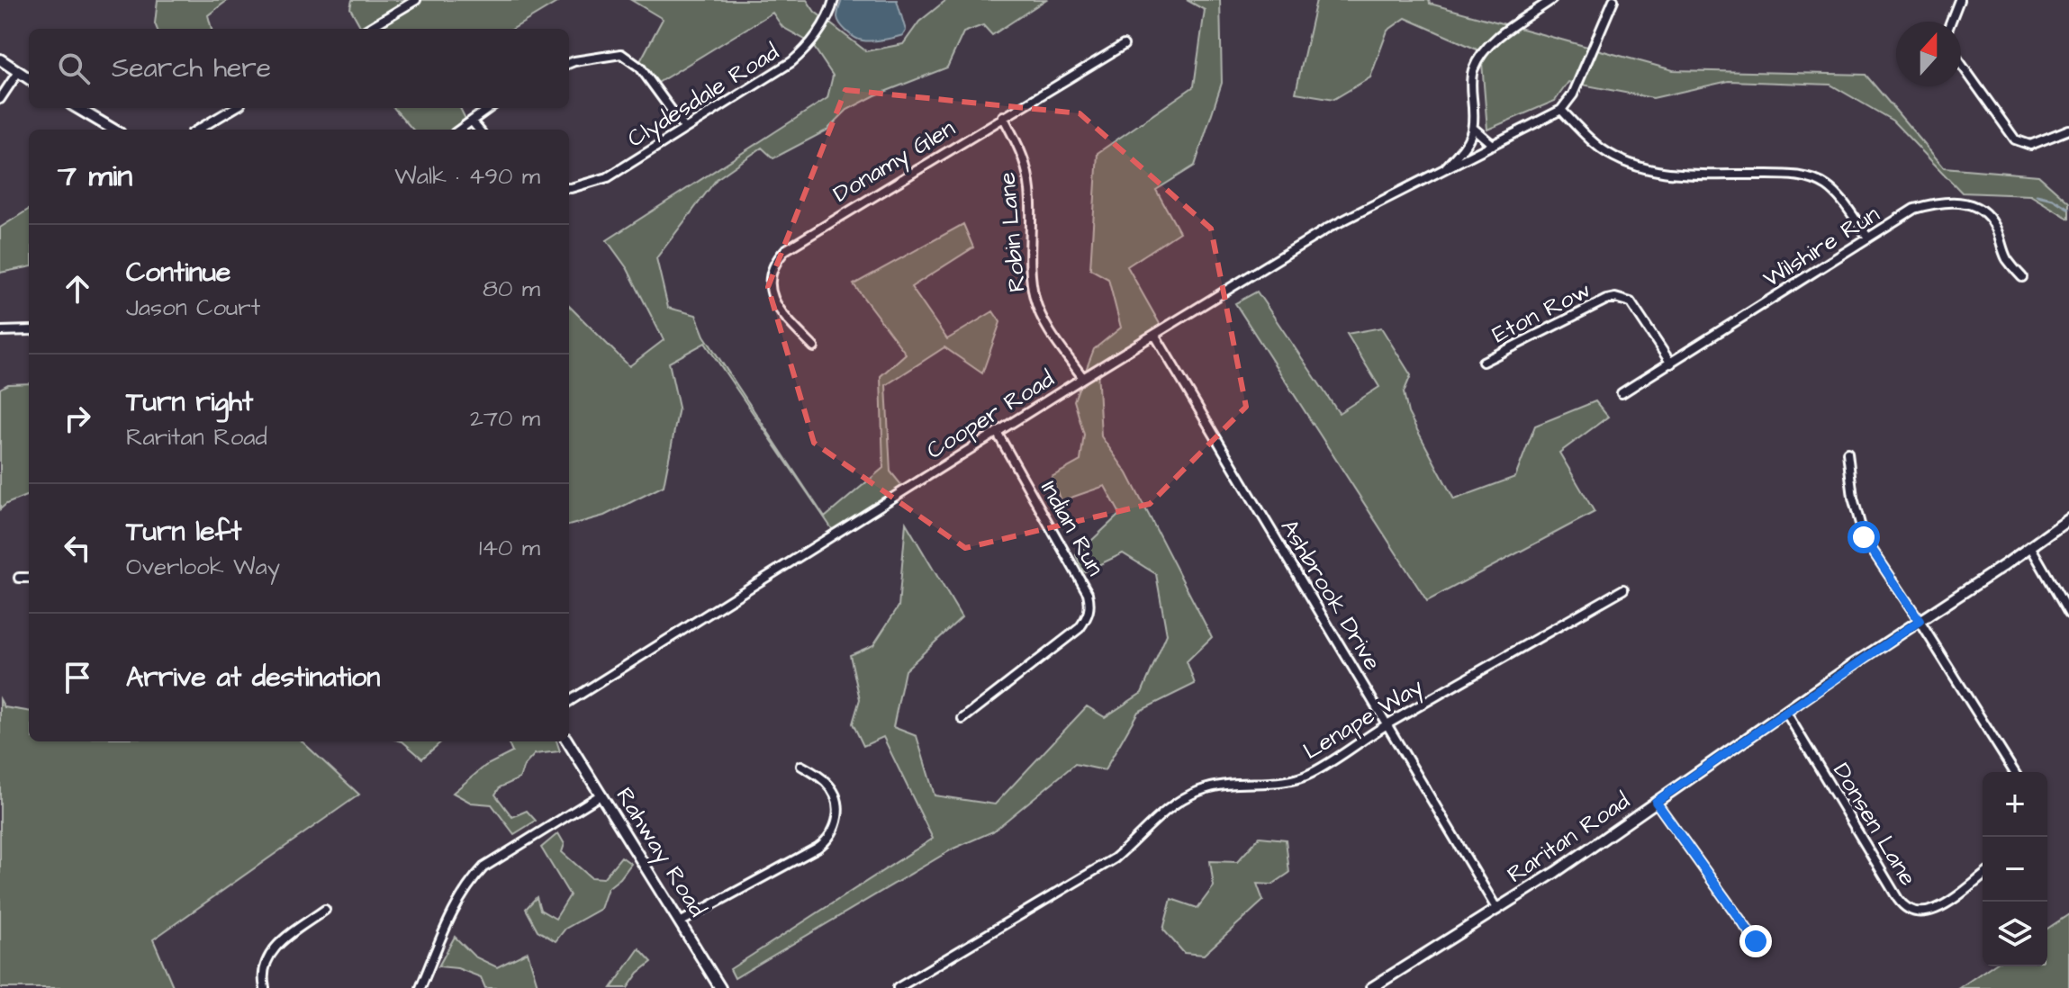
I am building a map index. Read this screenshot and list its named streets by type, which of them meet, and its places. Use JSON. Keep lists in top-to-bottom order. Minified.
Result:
{"streets":{"street":["Clydesdale Road","Donamy Glen","Robin Lane","Wilshire Run","Eton Row","Cooper Road","Indian Run","Ashbrook Drive","Lenape Way","Donsen Lane","Raritan Road","Rahway Road"]},"crossings":[["Donamy Glen","Robin Lane"],["Robin Lane","Cooper Road"],["Wilshire Run","Eton Row"],["Cooper Road","Indian Run"],["Cooper Road","Ashbrook Drive"],["Ashbrook Drive","Lenape Way"],["Ashbrook Drive","Raritan Road"],["Donsen Lane","Raritan Road"]],"north":"top","page":{"search":"Search here","heading":["7 min","Walk · 490 m"],"list":[["Continue","Jason Court","80 m"],["Turn right","Raritan Road","270 m"],["Turn left","Overlook Way","140 m"],"Arrive at destination"],"map_buttons":["+","−"]}}
